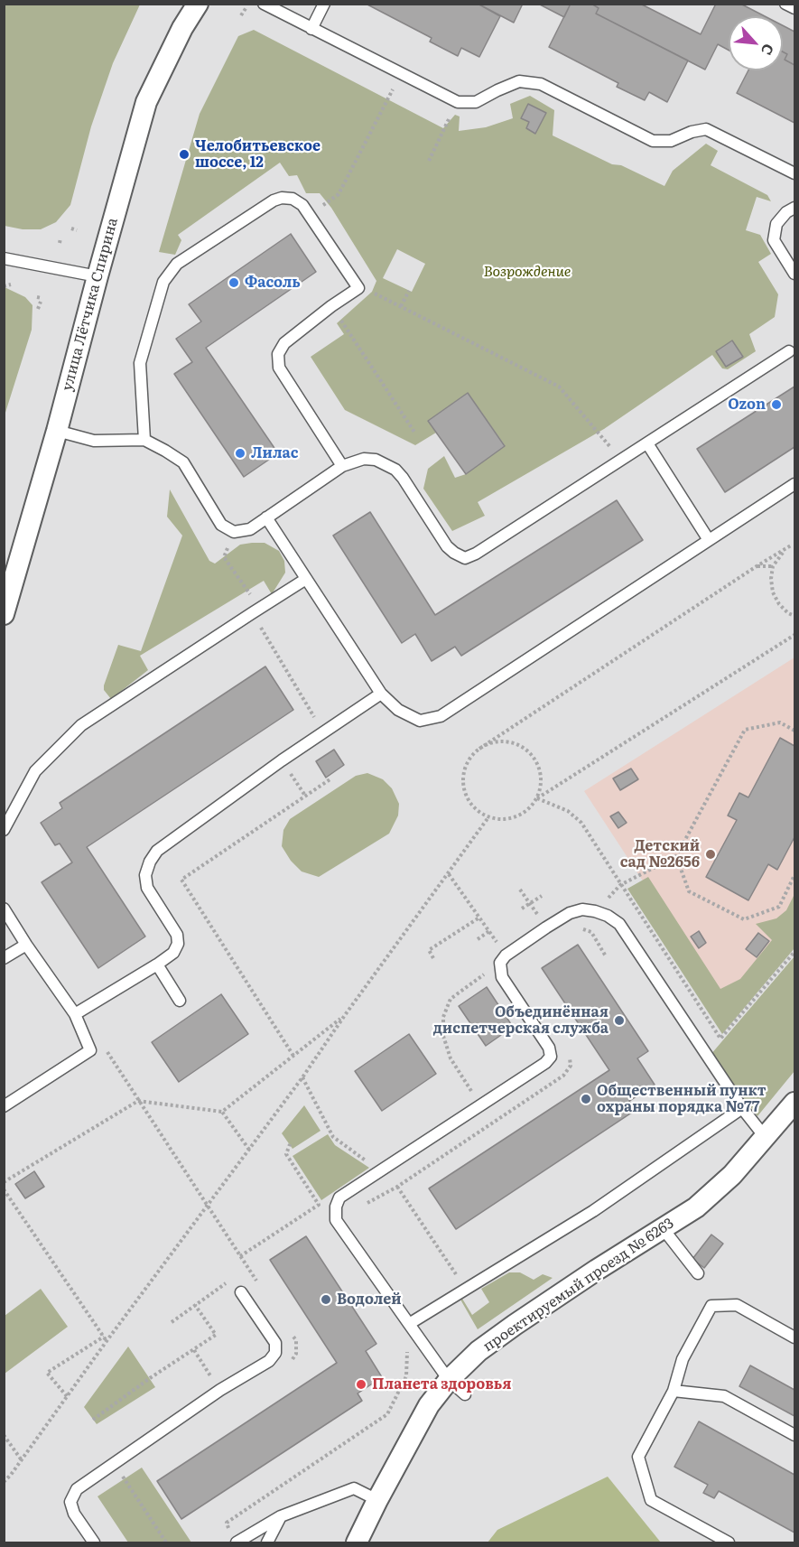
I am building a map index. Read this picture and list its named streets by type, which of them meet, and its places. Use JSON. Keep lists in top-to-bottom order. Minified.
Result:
{"streets":{"street":["улица Лётчика Спирина","проектируемый проезд № 6263"]},"parks":["Возрождение"],"places":["Челобитьевское шоссе, 12","Фасоль","Ozon","Лилас","Детский сад №2656","Объединённая диспетчерская служба","Общественный пункт охраны порядка №77","Водолей","Планета здоровья"],"north":"bottom right"}
